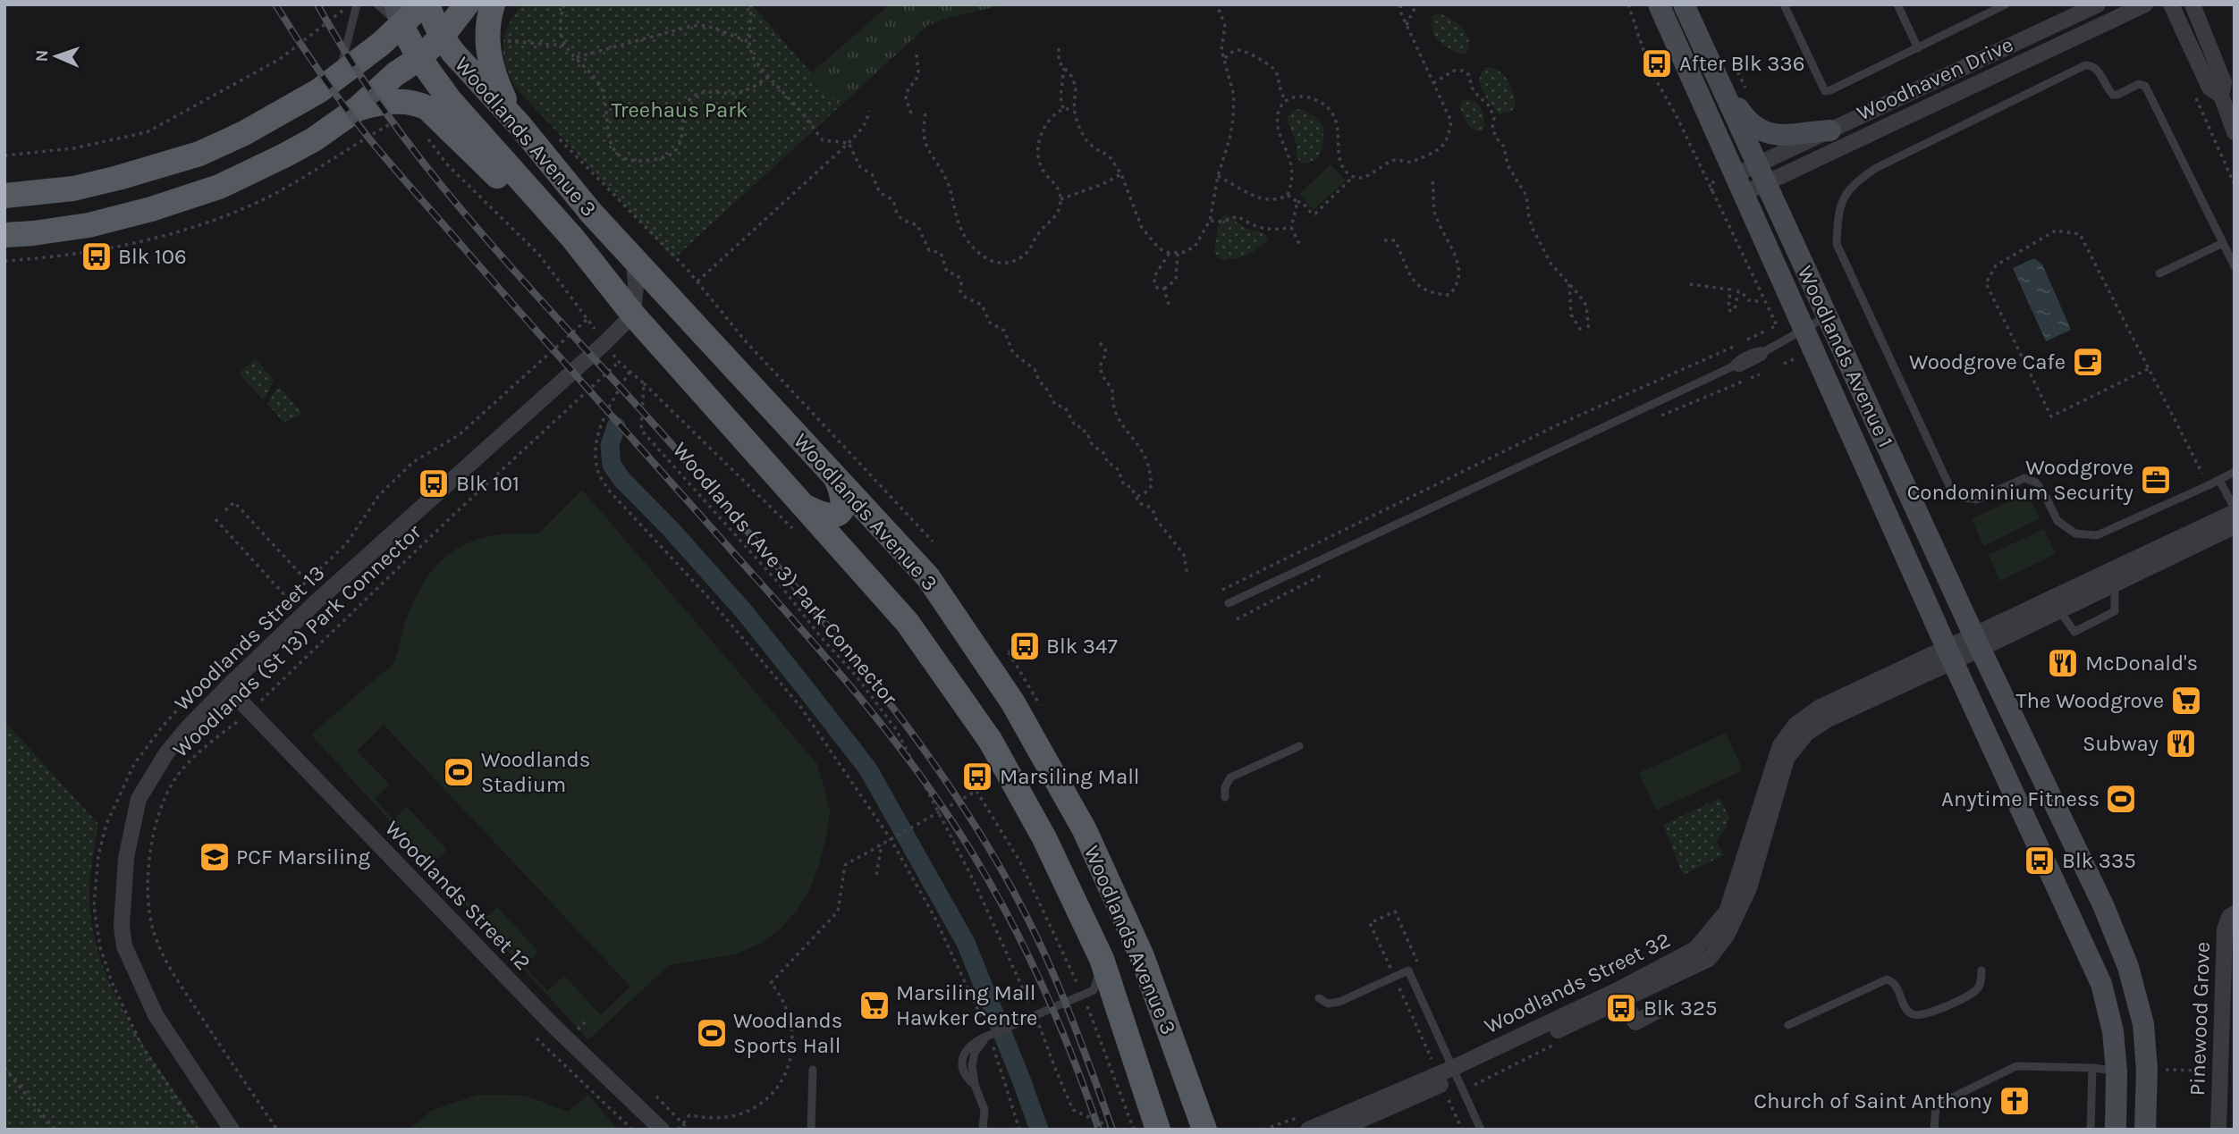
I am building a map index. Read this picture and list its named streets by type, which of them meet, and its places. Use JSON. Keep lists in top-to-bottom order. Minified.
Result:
{"streets":{"main road":["Woodlands Avenue 3","Woodlands Avenue 1"],"street":["Woodhaven Drive","Woodlands Street 13","Woodlands Street 12","Woodlands Street 32","Pinewood Grove"],"path":["Woodlands (Ave 3) Park Connector","Woodlands (St 13) Park Connector"]},"crossings":[["Woodhaven Drive","Woodlands Avenue 1"],["Woodlands Avenue 3","Woodlands Street 13"],["Woodlands Avenue 1","Woodlands Street 32"],["Woodlands Street 13","Woodlands Street 12"],["Woodlands (St 13) Park Connector","Woodlands Street 12"]],"parks":["Treehaus Park"],"places":{"bus stop":["After Blk 336","Blk 106","Blk 101","Blk 347","Marsiling Mall","Blk 335","Blk 325"],"cafe":["Woodgrove Cafe"],"office":["Woodgrove Condominium Security"],"restaurant":["McDonald's","Subway"],"supermarket":["The Woodgrove","Marsiling Mall Hawker Centre"],"sports":["Woodlands Stadium","Anytime Fitness","Woodlands Sports Hall"],"school or university":["PCF Marsiling"],"church":["Church of Saint Anthony"]},"north":"left"}
